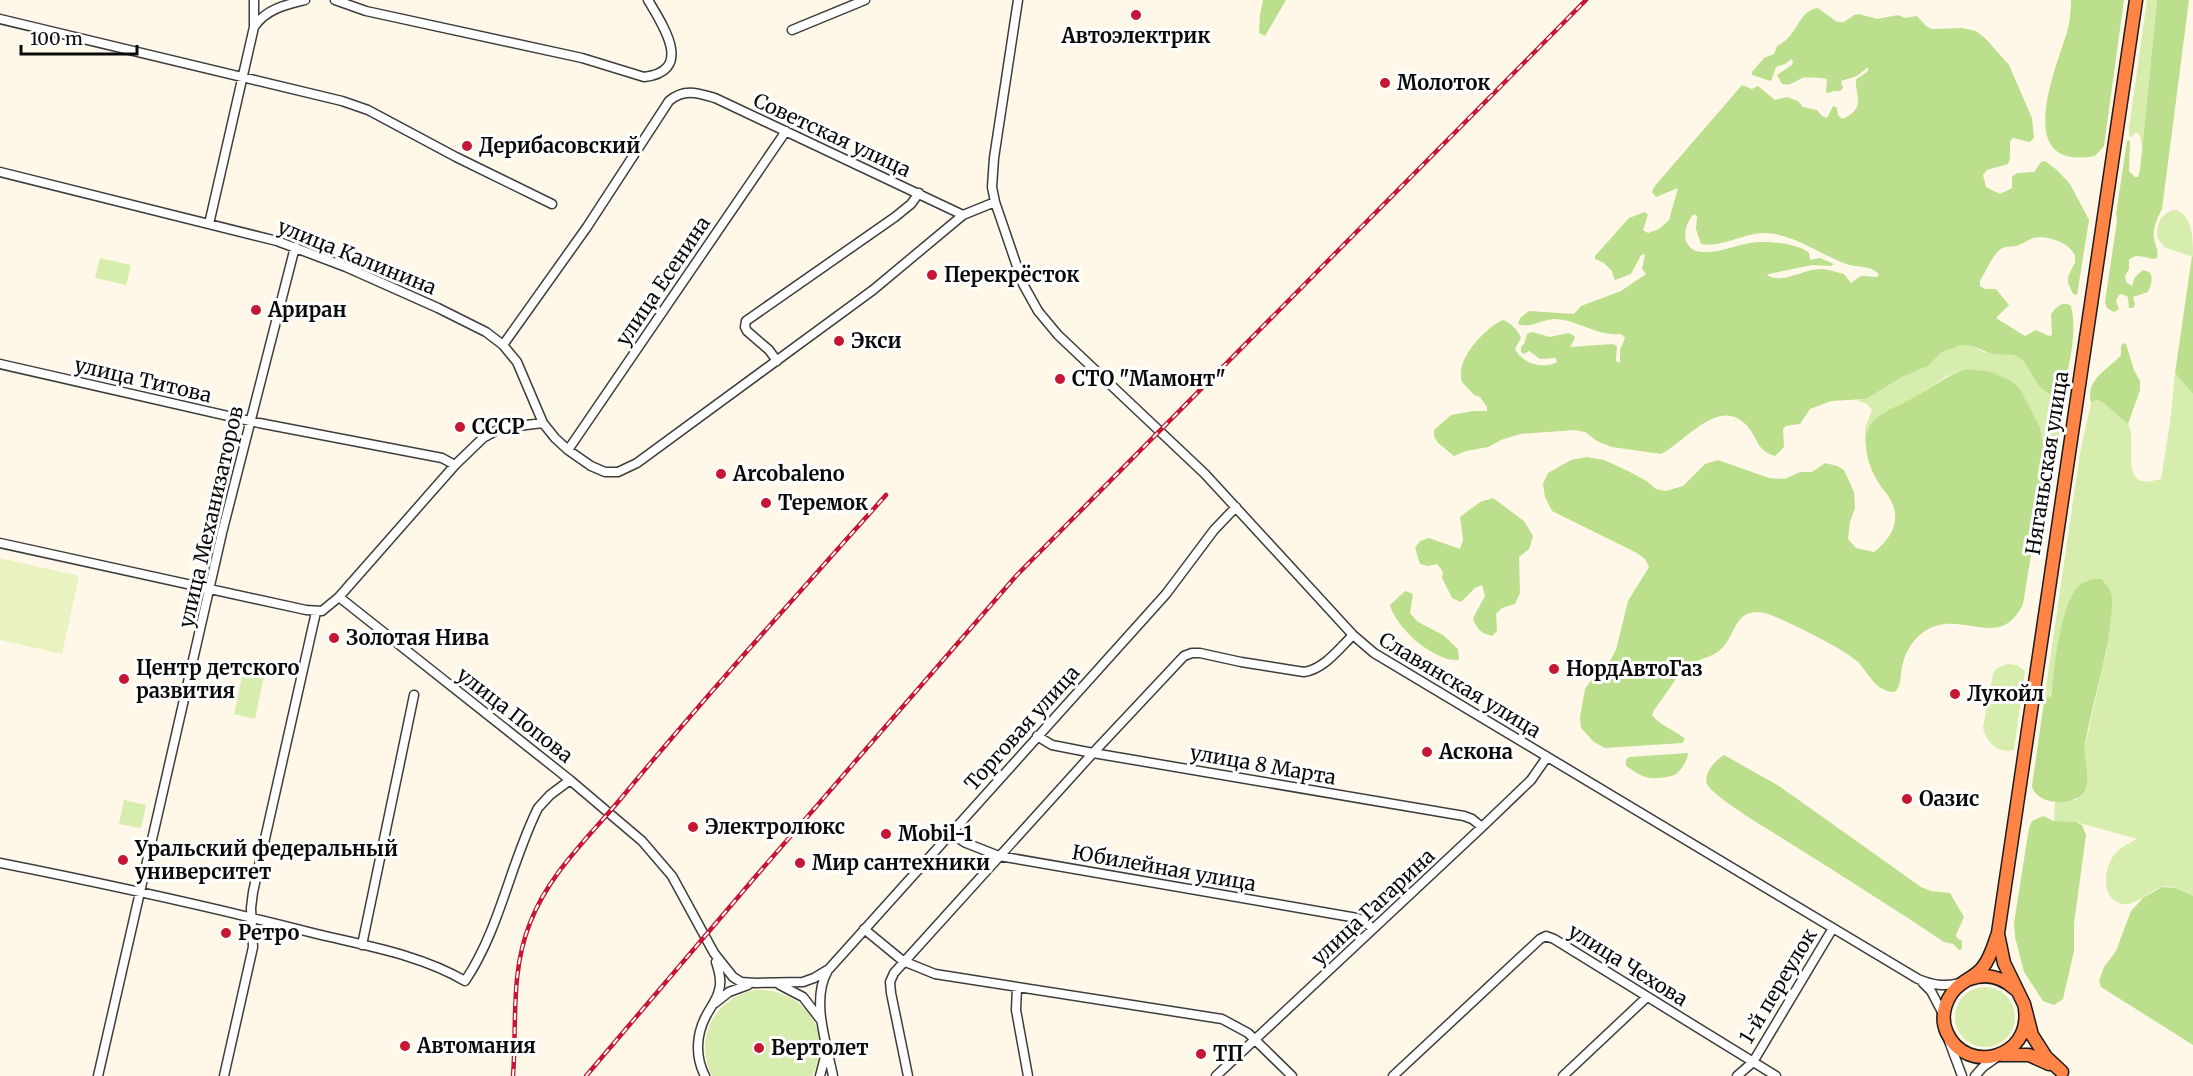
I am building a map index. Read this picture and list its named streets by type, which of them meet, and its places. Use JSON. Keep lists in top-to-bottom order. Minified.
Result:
{"streets":{"highway":["Няганьская улица"],"street":["Советская улица","улица Калинина","улица Есенина","улица Титова","улица Механизаторов","Славянская улица","улица Попова","Торговая улица","улица 8 Марта","Юбилейная улица","улица Гагарина","улица Чехова","1-й переулок"]},"crossings":[["Советская улица","улица Калинина"],["Советская улица","улица Есенина"],["улица Калинина","улица Есенина"],["улица Калинина","улица Механизаторов"],["улица Калинина","Славянская улица"],["улица Титова","улица Механизаторов"],["Славянская улица","Торговая улица"],["Славянская улица","улица Гагарина"],["Славянская улица","1-й переулок"],["Торговая улица","улица 8 Марта"],["Торговая улица","Юбилейная улица"],["улица 8 Марта","улица Гагарина"],["Юбилейная улица","улица Гагарина"],["улица Чехова","1-й переулок"]],"places":["Автоэлектрик","Молоток","Дерибасовский","Перекрёсток","Ариран","Экси","СТО \"Мамонт\"","СССР","Arcobaleno","Теремок","Золотая Нива","НордАвтоГаз","Центр детского развития","Лукойл","Аскона","Оазис","Электролюкс","Mobil-1","Уральский федеральный университет","Мир сантехники","Ретро","Автомания","Вертолет","ТП"],"scale_bar":"100 m"}
